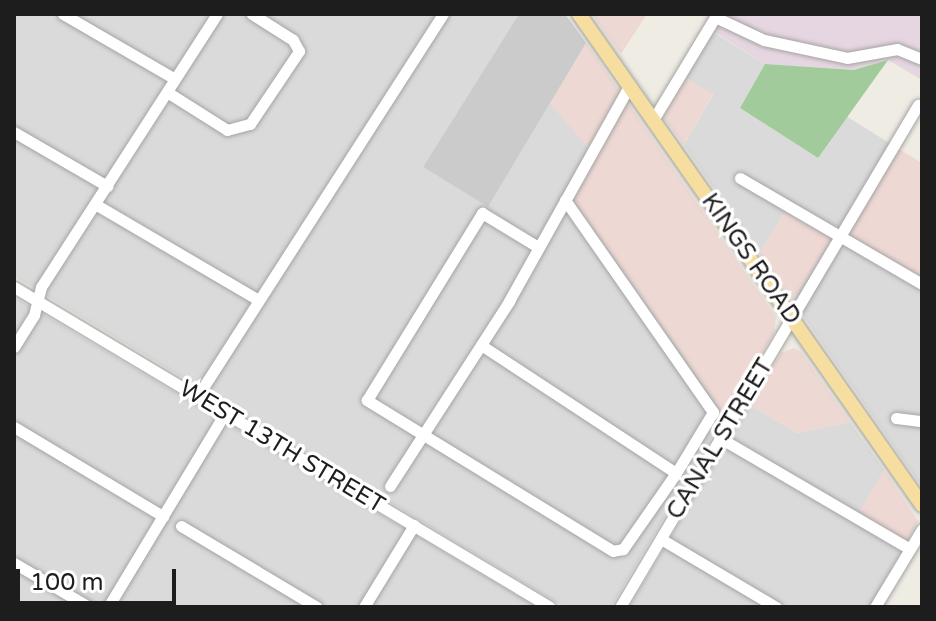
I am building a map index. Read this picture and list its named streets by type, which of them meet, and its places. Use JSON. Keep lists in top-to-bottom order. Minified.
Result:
{"streets":{"main road":["KINGS ROAD"],"street":["CANAL STREET","WEST 13TH STREET"]},"crossings":[["KINGS ROAD","CANAL STREET"]],"scale_bar":"100 m"}
